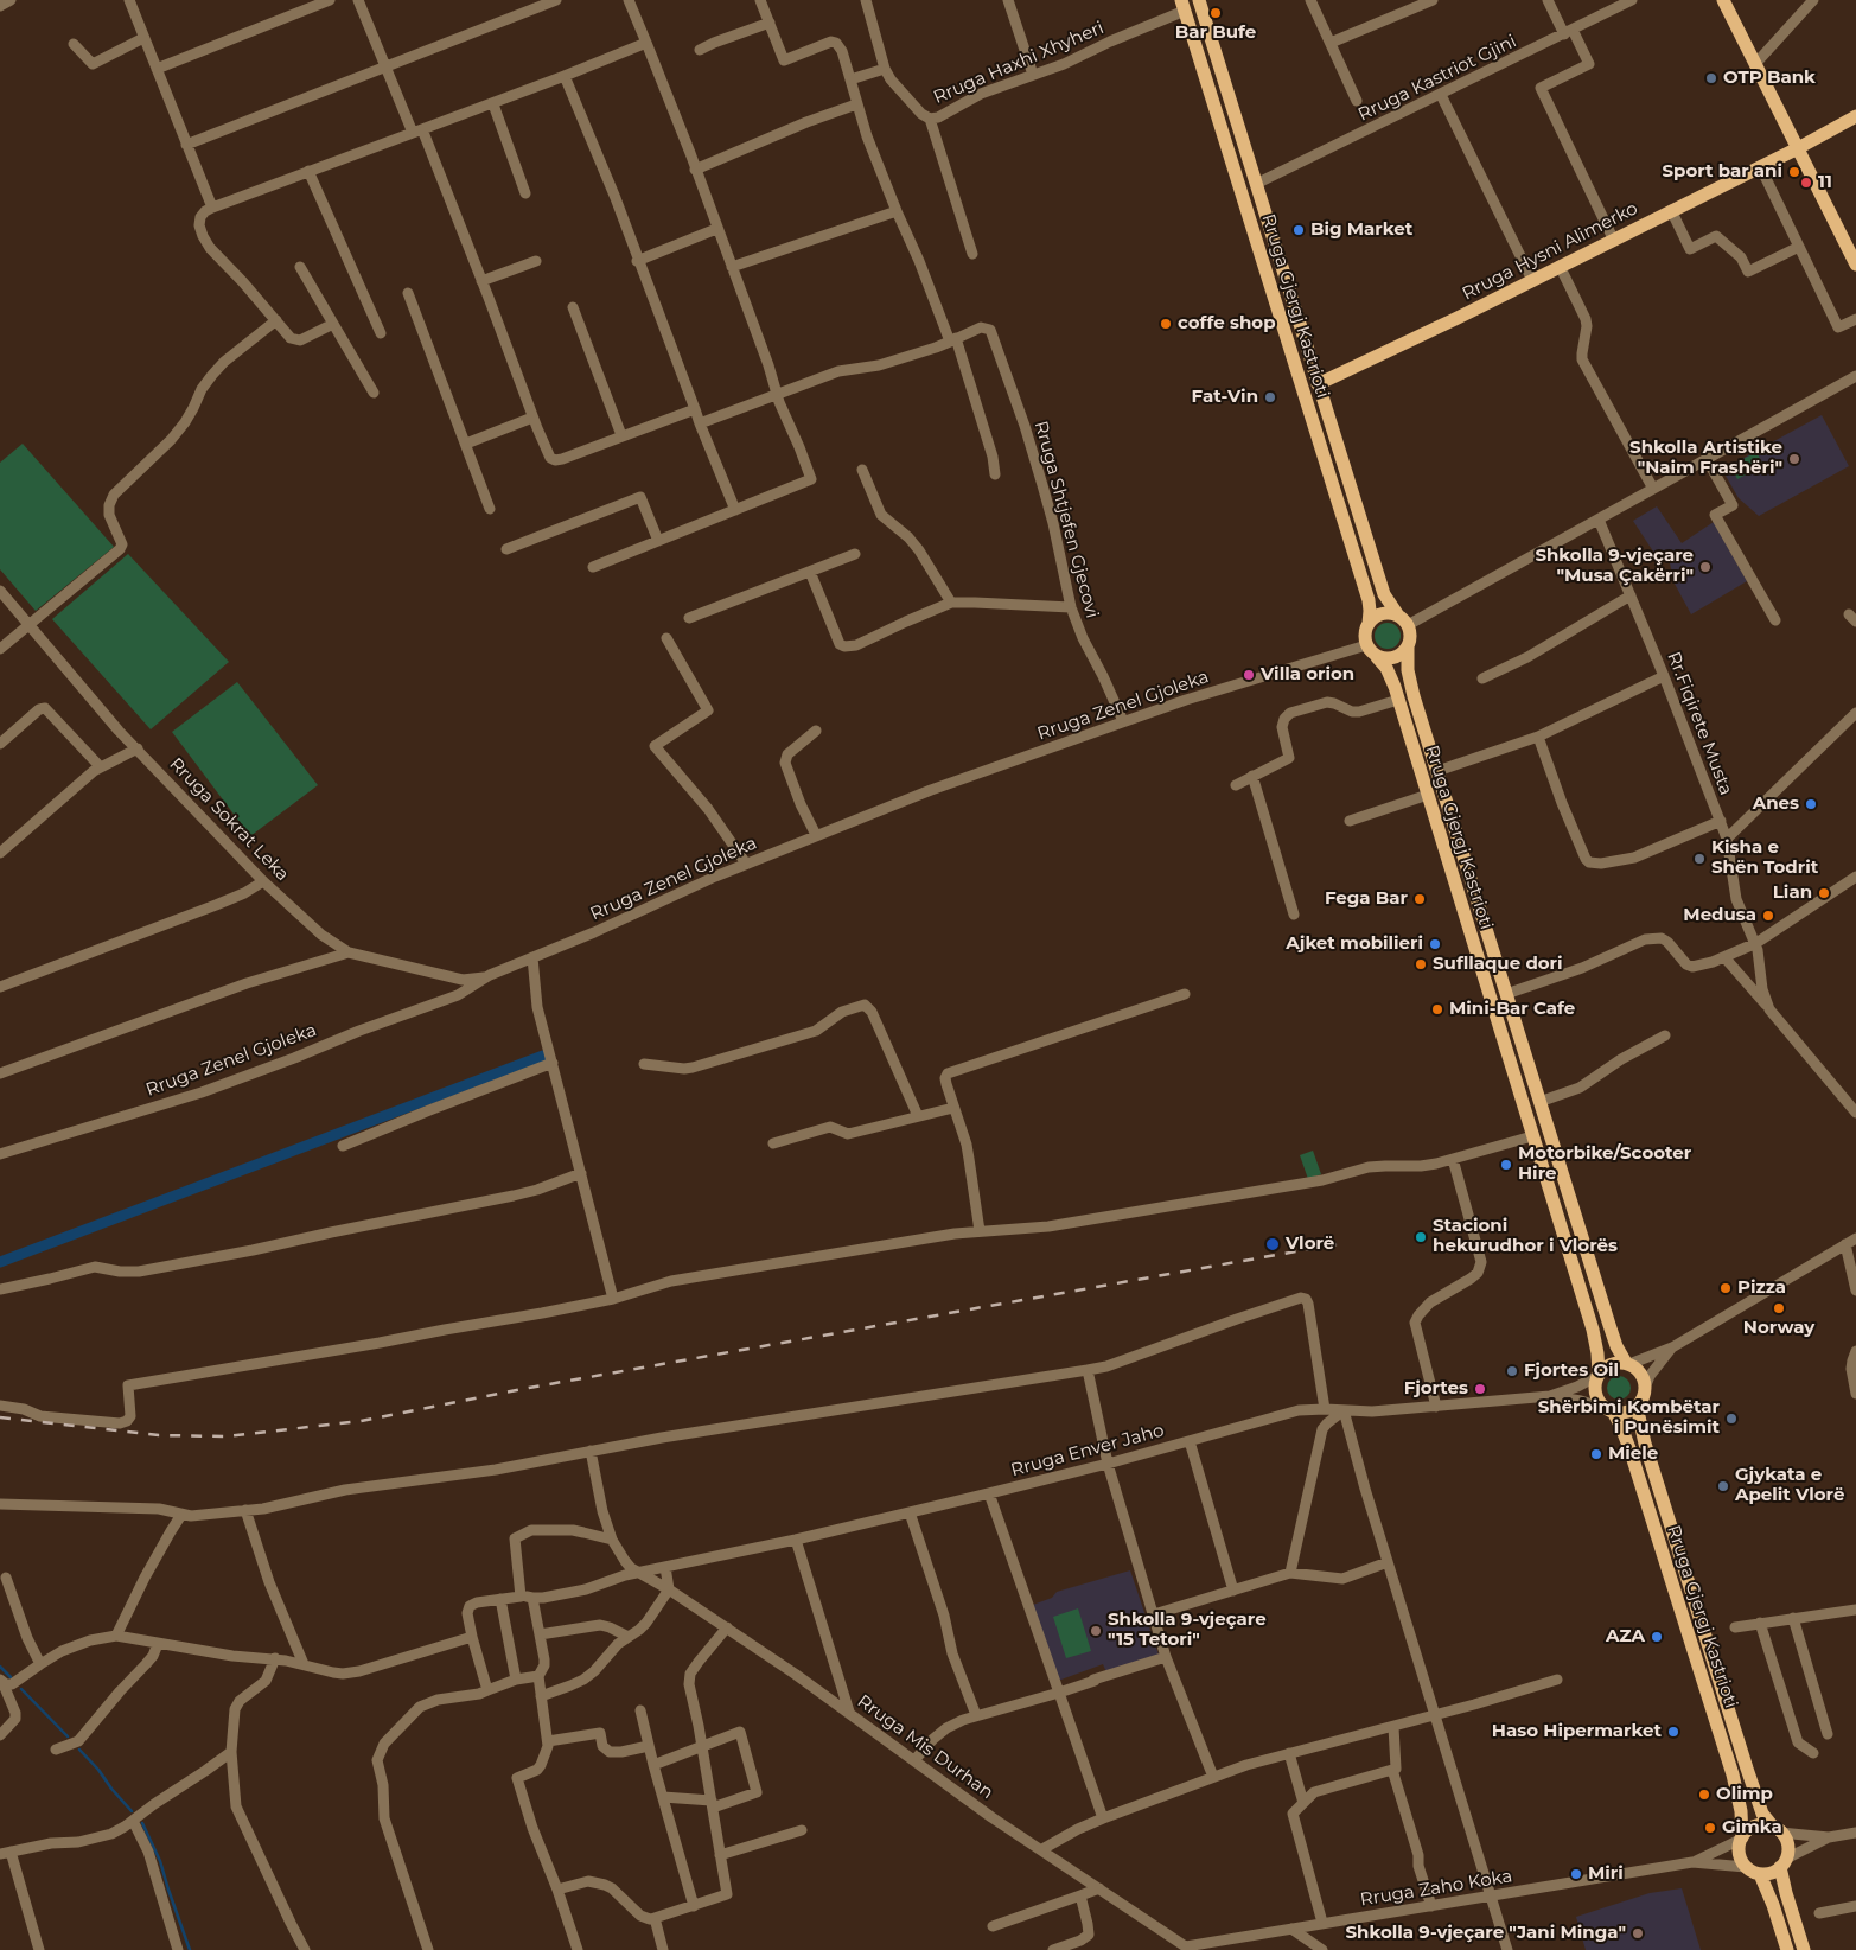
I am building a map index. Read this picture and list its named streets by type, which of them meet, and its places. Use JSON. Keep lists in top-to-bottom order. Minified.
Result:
{"streets":{"main road":["Rruga Hysni Alimerko","Rruga Gjergj Kastrioti"],"street":["Rruga Haxhi Xhyheri","Rruga Kastriot Gjini","Rruga Shtjefen Gjecovi","Rruga Zenel Gjoleka","Rr.Fiqirete Musta","Rruga Sokrat Leka","Rruga Enver Jaho","Rruga Mis Durhan","Rruga Zaho Koka"]},"crossings":[["Rruga Haxhi Xhyheri","Rruga Gjergj Kastrioti"],["Rruga Kastriot Gjini","Rruga Gjergj Kastrioti"],["Rruga Hysni Alimerko","Rruga Gjergj Kastrioti"],["Rruga Gjergj Kastrioti","Rruga Zenel Gjoleka"],["Rruga Shtjefen Gjecovi","Rruga Zenel Gjoleka"],["Rruga Zenel Gjoleka","Rruga Sokrat Leka"],["Rruga Enver Jaho","Rruga Mis Durhan"],["Rruga Mis Durhan","Rruga Zaho Koka"]],"places":["Bar Bufe","OTP Bank","Sport bar ani","11","Big Market","coffe shop","Fat-Vin","Shkolla Artistike \"Naim Frashëri\"","Shkolla 9-vjeçare \"Musa Çakërri\"","Villa orion","Anes","Kisha e Shën Todrit","Lian","Fega Bar","Medusa","Ajket mobilieri","Sufllaque dori","Mini-Bar Cafe","Motorbike/Scooter Hire","Stacioni hekurudhor i Vlorës","Vlorë","Pizza","Norway","Fjortes Oil","Fjortes","Shërbimi Kombëtar i Punësimit","Miele","Gjykata e Apelit Vlorë","Shkolla 9-vjeçare \"15 Tetori\"","AZA","Haso Hipermarket","Olimp","Gimka","Miri","Shkolla 9-vjeçare \"Jani Minga\""]}
